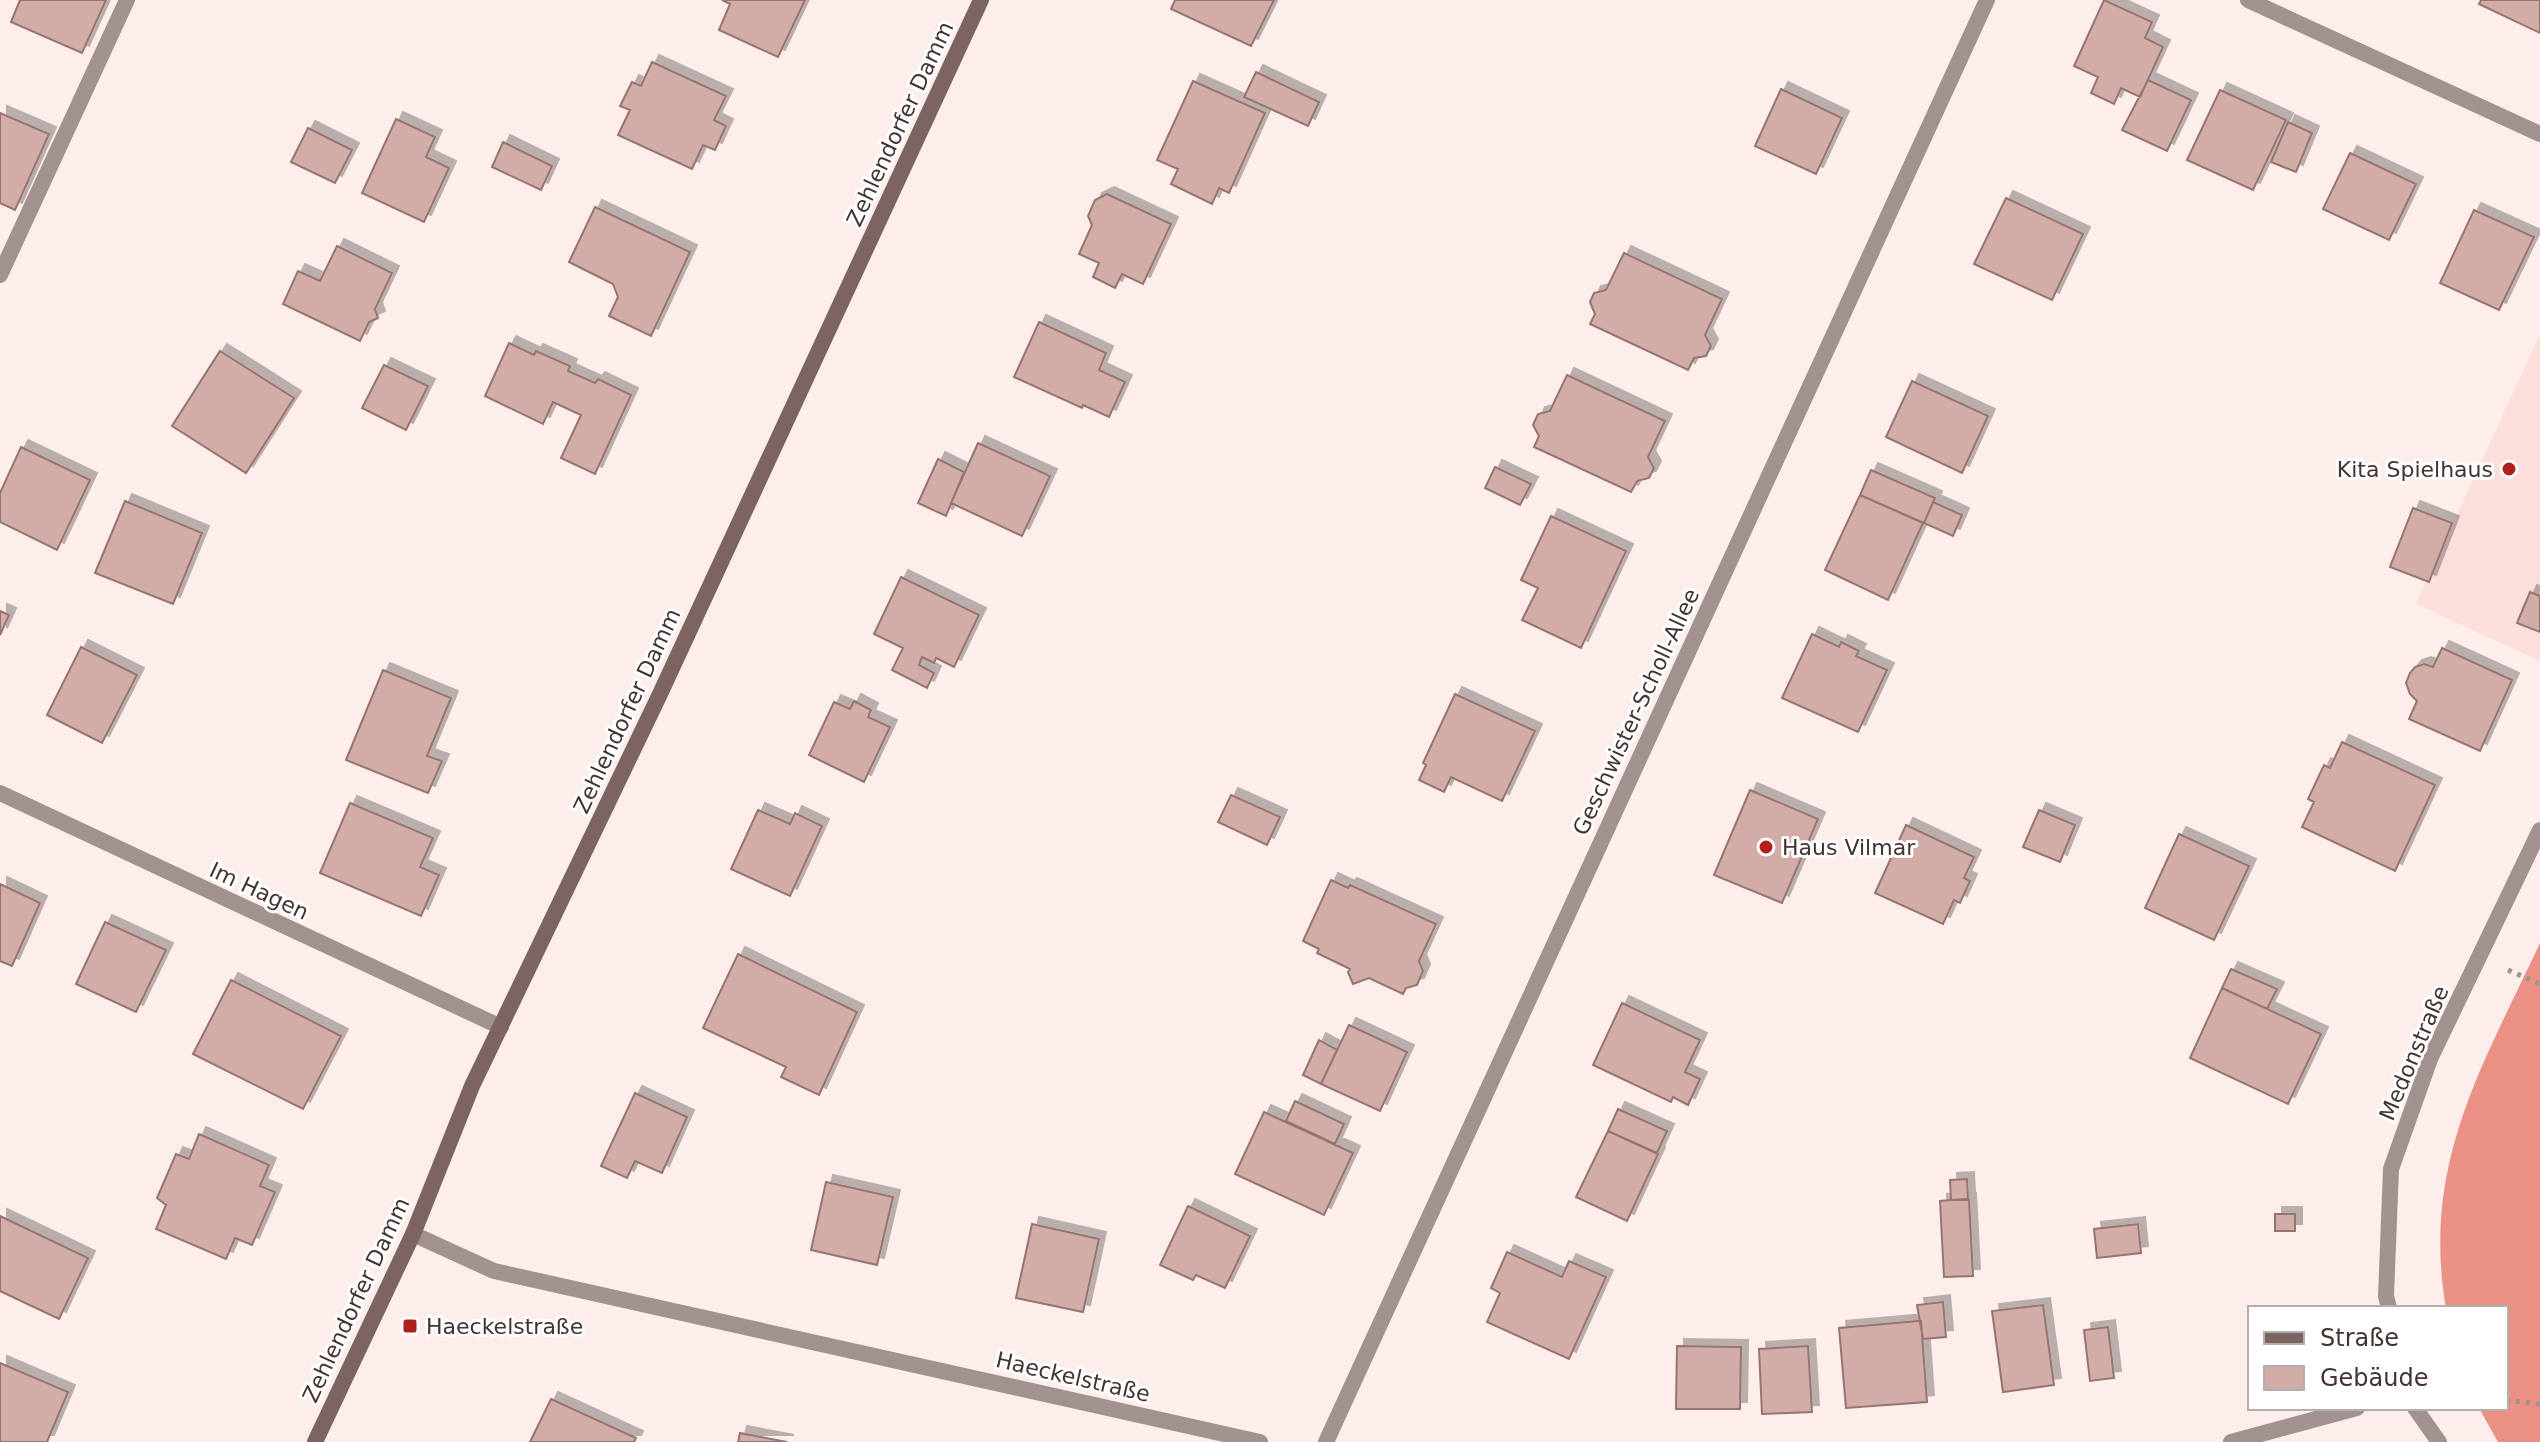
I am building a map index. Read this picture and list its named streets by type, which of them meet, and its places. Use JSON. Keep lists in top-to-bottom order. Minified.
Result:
{"streets":{"main road":["Zehlendorfer Damm"],"street":["Geschwister-Scholl-Allee","Im Hagen","Medonstraße","Haeckelstraße"]},"crossings":[["Zehlendorfer Damm","Im Hagen"],["Zehlendorfer Damm","Haeckelstraße"]],"places":{"other":["Kita Spielhaus","Haus Vilmar"],"transit":["Haeckelstraße"]},"legend":["Straße","Gebäude"]}
